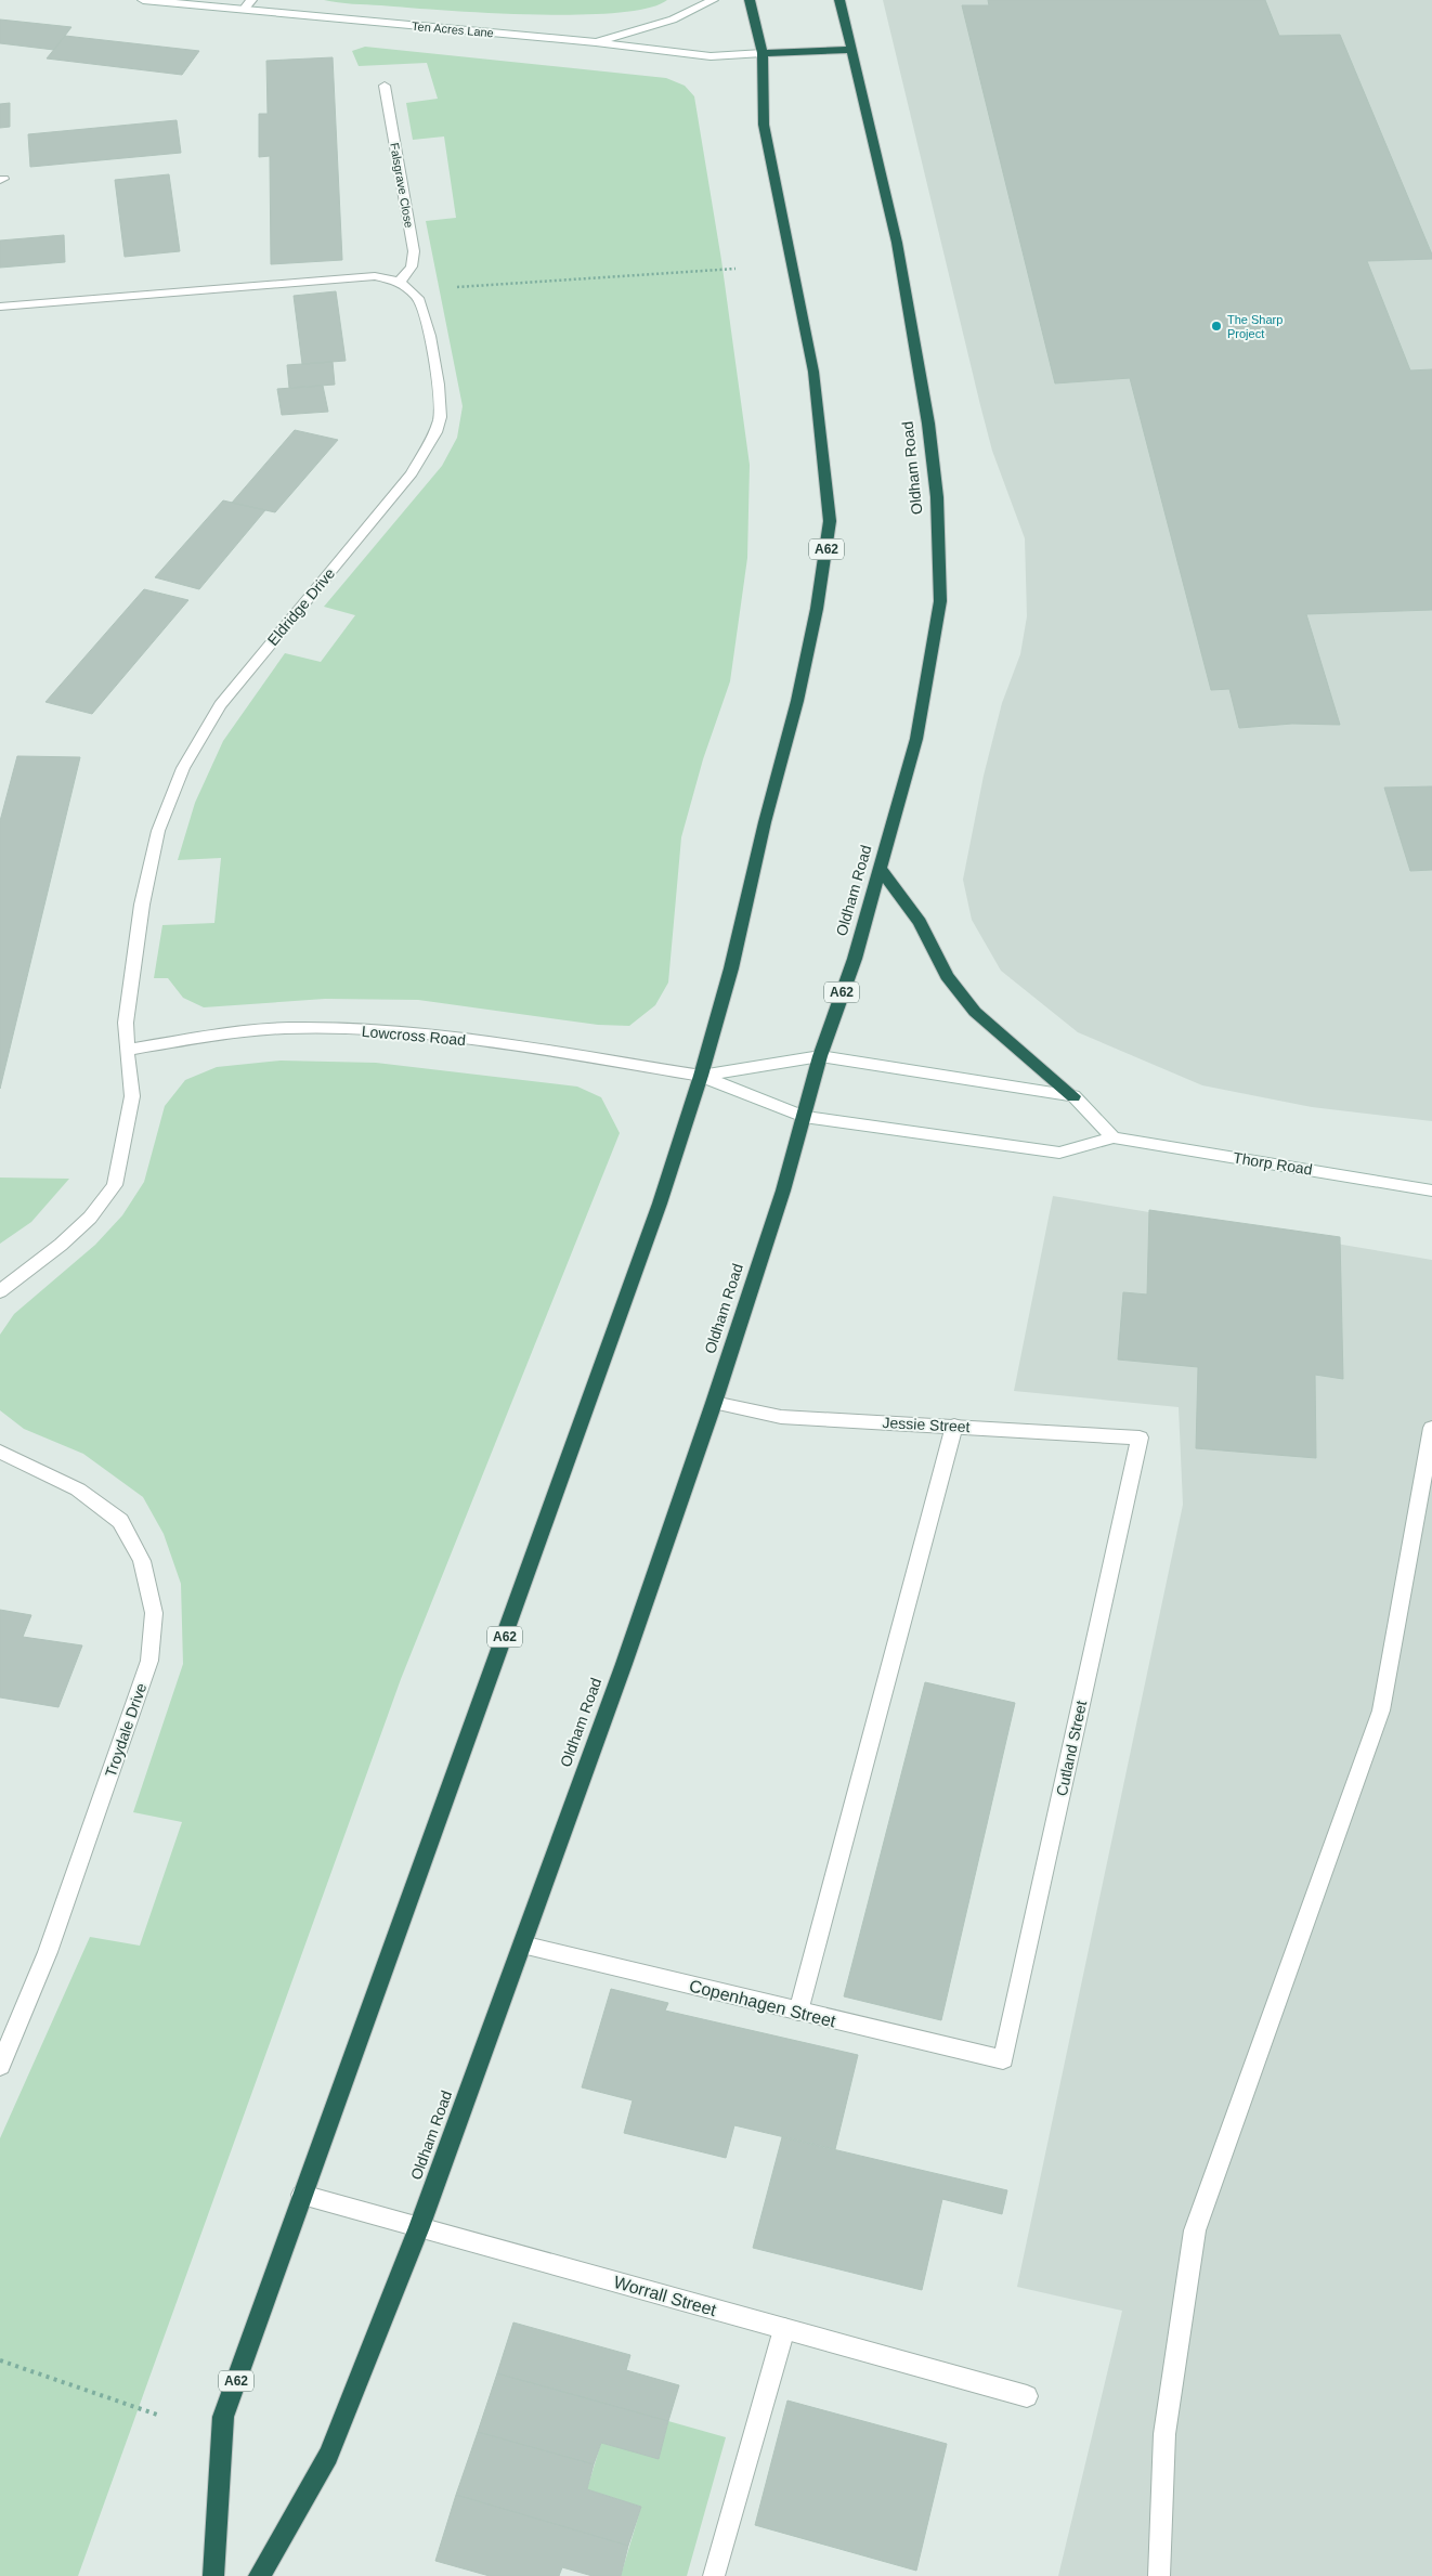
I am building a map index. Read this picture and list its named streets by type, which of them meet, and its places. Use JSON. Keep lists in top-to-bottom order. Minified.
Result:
{"streets":{"highway":["Oldham Road","A62"],"street":["Ten Acres Lane","Falsgrave Close","Eldridge Drive","Lowcross Road","Thorp Road","Jessie Street","Troydale Drive","Cutland Street","Copenhagen Street","Worrall Street"]},"crossings":[["Ten Acres Lane","A62"],["Falsgrave Close","Eldridge Drive"],["Oldham Road","Jessie Street"],["Oldham Road","Copenhagen Street"],["Oldham Road","Worrall Street"],["A62","Lowcross Road"],["A62","Worrall Street"],["Eldridge Drive","Lowcross Road"],["Jessie Street","Cutland Street"],["Cutland Street","Copenhagen Street"]],"places":["The Sharp Project"]}
